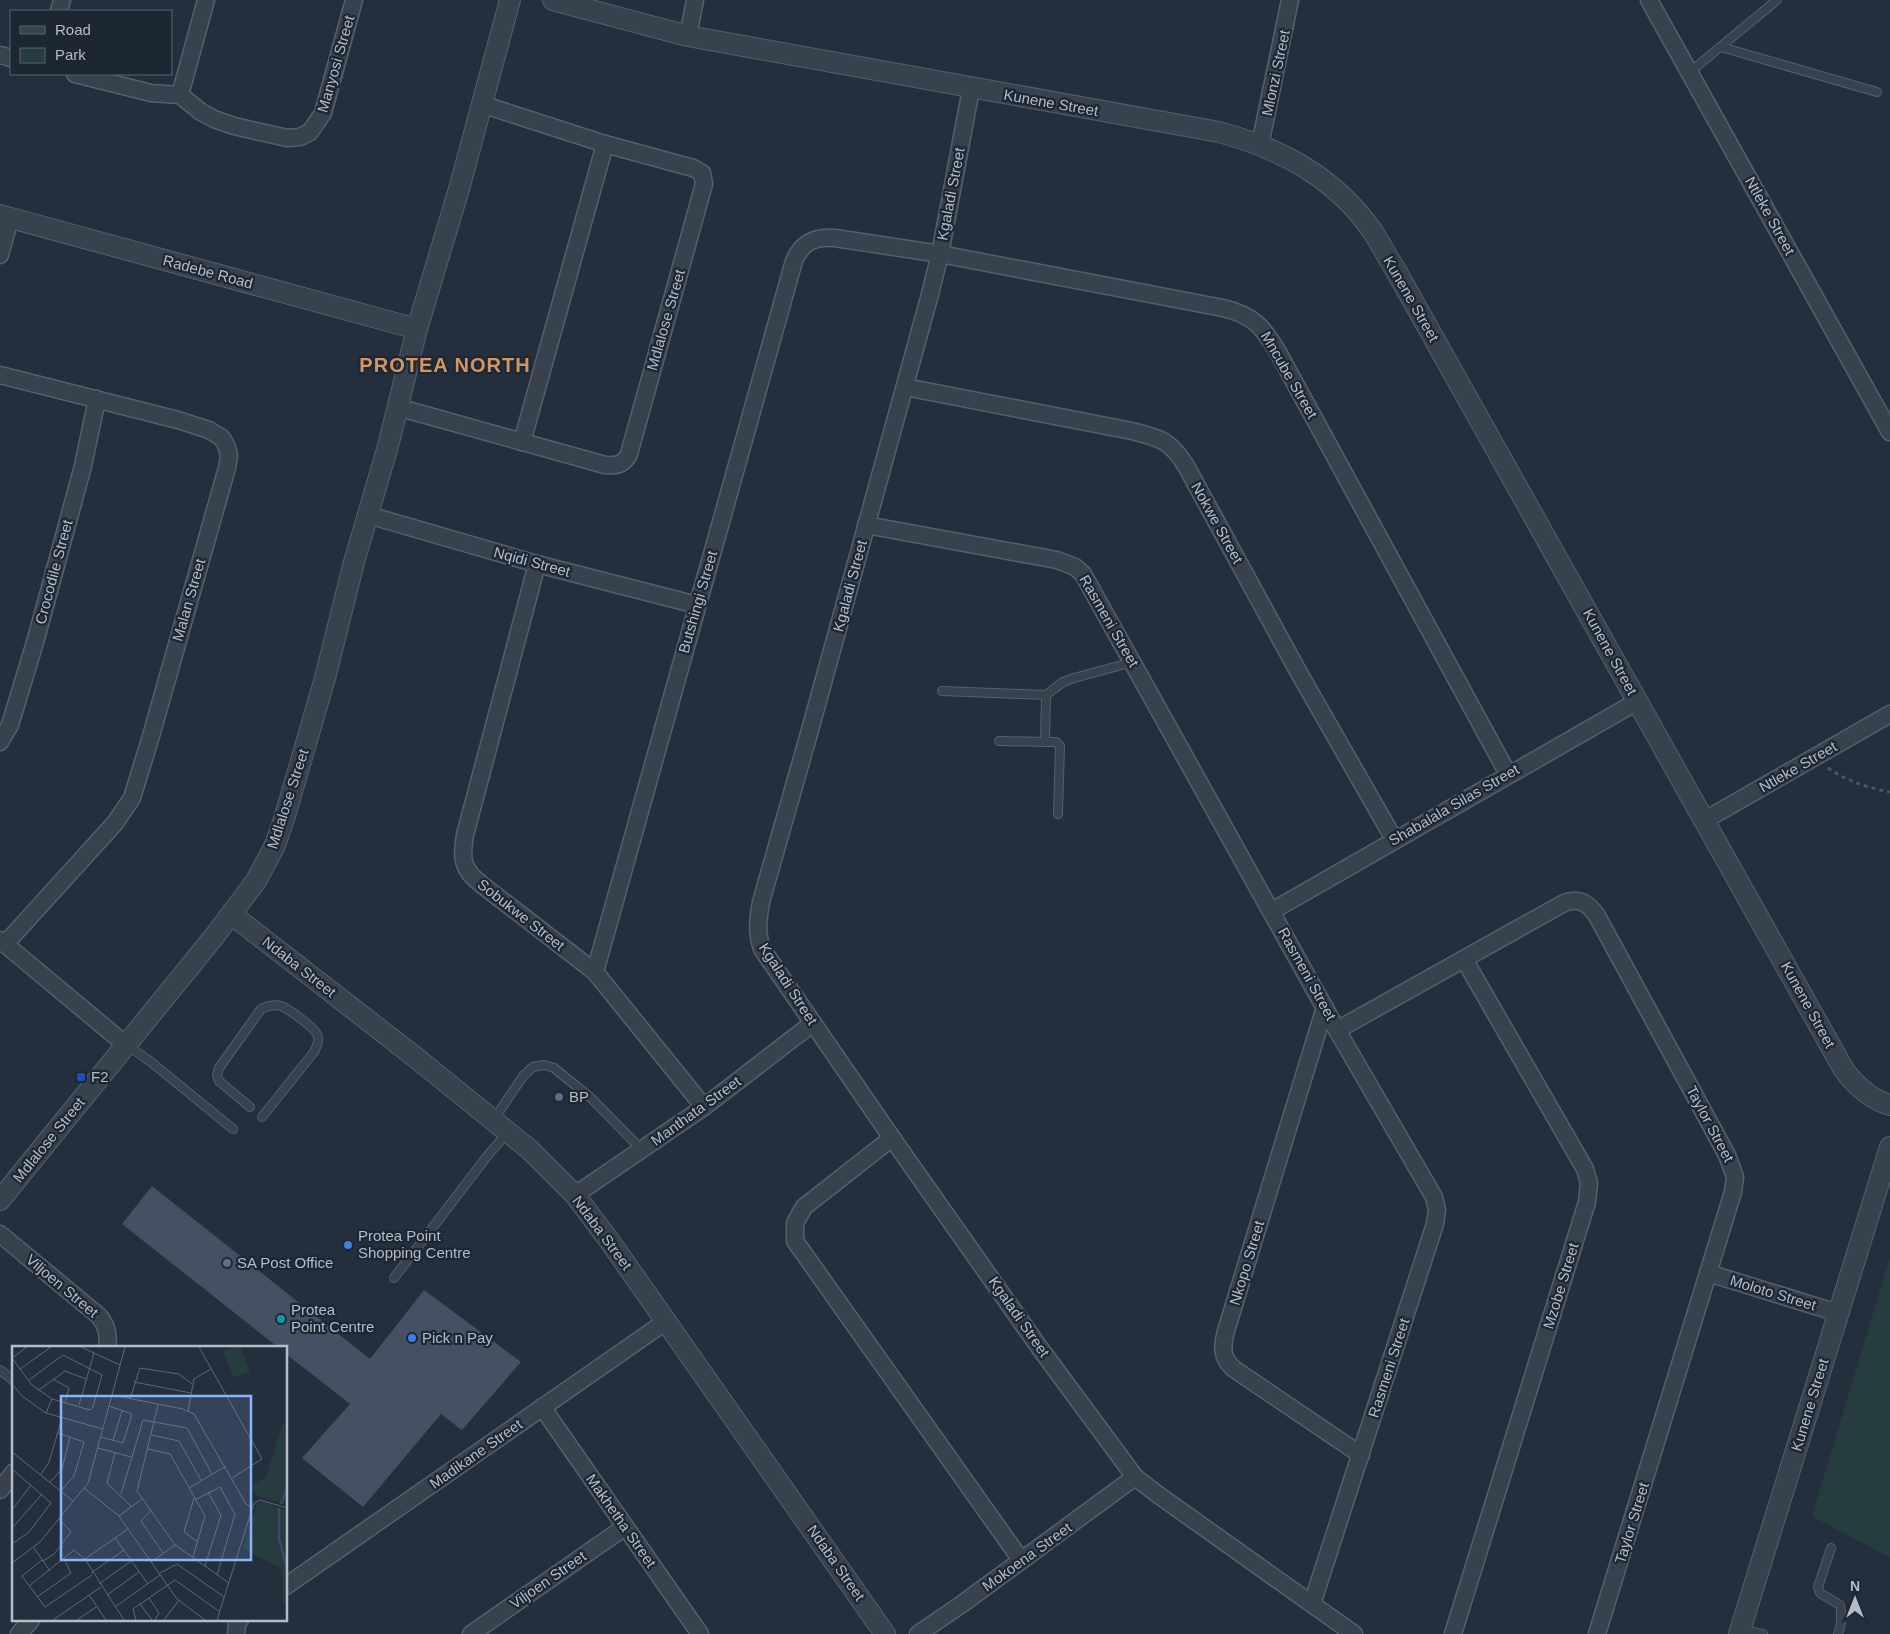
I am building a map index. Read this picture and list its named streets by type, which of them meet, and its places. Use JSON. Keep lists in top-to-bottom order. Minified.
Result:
{"streets":{"street":["Manyosi Street","Mlonzi Street","Kunene Street","Kgaladi Street","Ntleke Street","Radebe Road","Mdlalose Street","Mncube Street","Nokwe Street","Nqidi Street","Crocodile Street","Malan Street","Butshingi Street","Rasmeni Street","Shabalala Silas Street","Sobukwe Street","Ndaba Street","Manthata Street","Taylor Street","Nkopo Street","Viljoen Street","Mzobe Street","Moloto Street","Madikane Street","Makhetha Street","Mokoena Street"]},"crossings":[["Mlonzi Street","Kunene Street"],["Kunene Street","Kgaladi Street"],["Kunene Street","Ntleke Street"],["Kunene Street","Shabalala Silas Street"],["Kunene Street","Moloto Street"],["Kgaladi Street","Mncube Street"],["Kgaladi Street","Nokwe Street"],["Kgaladi Street","Rasmeni Street"],["Kgaladi Street","Manthata Street"],["Kgaladi Street","Mokoena Street"],["Radebe Road","Mdlalose Street"],["Mdlalose Street","Nqidi Street"],["Mdlalose Street","Ndaba Street"],["Mncube Street","Butshingi Street"],["Mncube Street","Shabalala Silas Street"],["Nokwe Street","Shabalala Silas Street"],["Nqidi Street","Butshingi Street"],["Nqidi Street","Sobukwe Street"],["Crocodile Street","Malan Street"],["Butshingi Street","Sobukwe Street"],["Rasmeni Street","Shabalala Silas Street"],["Rasmeni Street","Taylor Street"],["Rasmeni Street","Nkopo Street"],["Sobukwe Street","Manthata Street"],["Ndaba Street","Manthata Street"],["Ndaba Street","Madikane Street"],["Taylor Street","Mzobe Street"],["Taylor Street","Moloto Street"],["Viljoen Street","Makhetha Street"],["Madikane Street","Makhetha Street"]],"districts":["PROTEA NORTH"],"places":{"transit":["F2"],"other":["BP","Protea Point Shopping Centre","SA Post Office","Protea Point Centre","Pick n Pay"]},"legend":["Road","Park"],"north":"top"}
